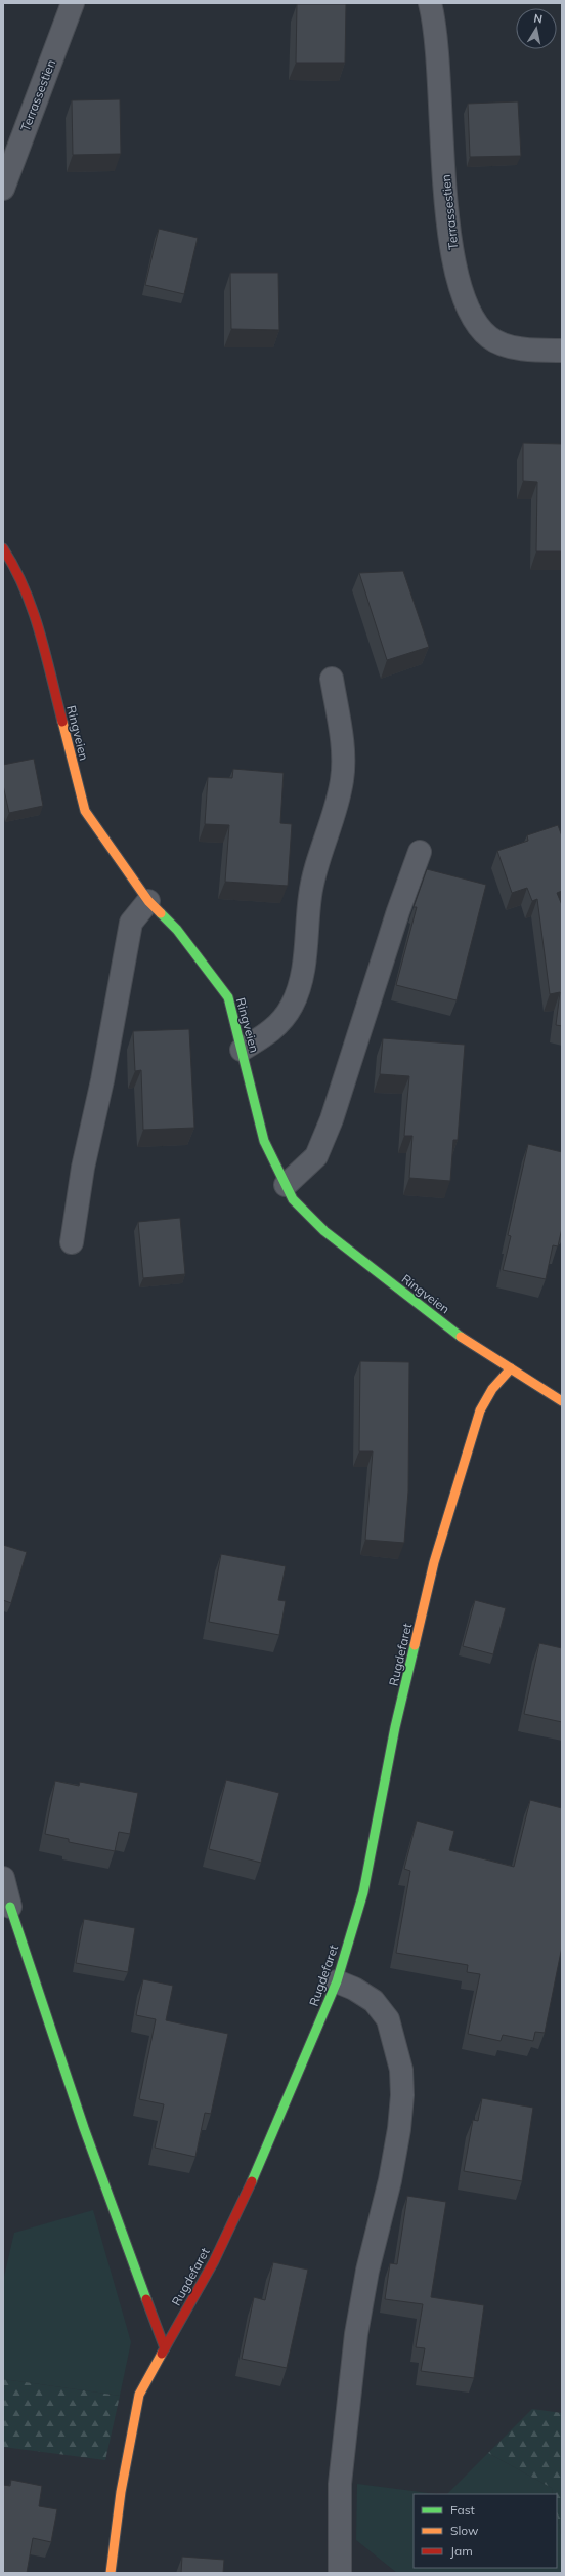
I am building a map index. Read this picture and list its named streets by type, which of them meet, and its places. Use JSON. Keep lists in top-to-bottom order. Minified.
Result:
{"streets":{"street":["Terrassestien","Ringveien","Rugdefaret"]},"crossings":[["Ringveien","Rugdefaret"]],"legend":["Fast","Slow","Jam"],"north":"top"}
